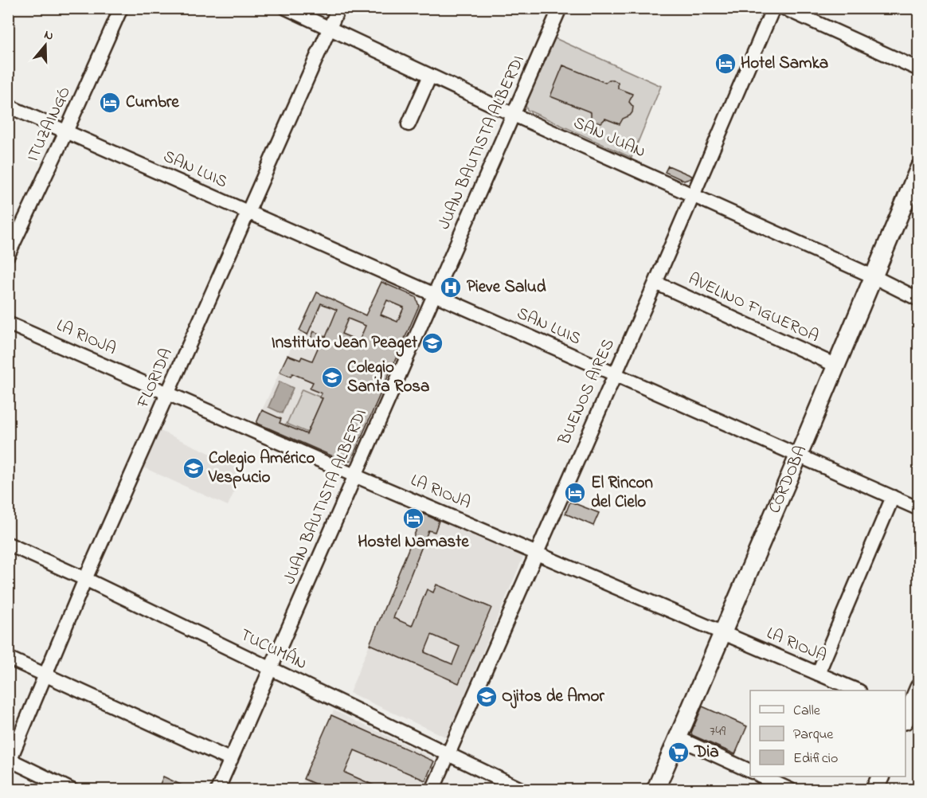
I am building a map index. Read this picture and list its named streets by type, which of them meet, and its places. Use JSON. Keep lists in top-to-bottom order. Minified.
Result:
{"streets":{"main road":["CÓRDOBA"],"street":["ITUZAINGÓ","SAN JUAN","JUAN BAUTISTA ALBERDI","SAN LUIS","AVELINO FIGUEROA","LA RIOJA","FLORIDA","BUENOS AIRES","TUCUMÁN"]},"crossings":[["ITUZAINGÓ","SAN LUIS"],["SAN JUAN","JUAN BAUTISTA ALBERDI"],["SAN JUAN","FLORIDA"],["SAN JUAN","BUENOS AIRES"],["SAN JUAN","CÓRDOBA"],["JUAN BAUTISTA ALBERDI","SAN LUIS"],["JUAN BAUTISTA ALBERDI","LA RIOJA"],["JUAN BAUTISTA ALBERDI","TUCUMÁN"],["SAN LUIS","FLORIDA"],["SAN LUIS","BUENOS AIRES"],["SAN LUIS","CÓRDOBA"],["AVELINO FIGUEROA","BUENOS AIRES"],["AVELINO FIGUEROA","CÓRDOBA"],["LA RIOJA","FLORIDA"],["LA RIOJA","BUENOS AIRES"],["LA RIOJA","CÓRDOBA"],["FLORIDA","TUCUMÁN"],["BUENOS AIRES","TUCUMÁN"]],"places":{"hotel":["Hotel Samka","Cumbre","El Rincon del Cielo","Hostel Namaste"],"hospital":["Pieve Salud"],"school or university":["Instituto Jean Peaget","Colegio Santa Rosa","Colegio Américo Vespucio","Ojitos de Amor"],"supermarket":["Dia"]},"house_numbers":["749"],"legend":["Calle","Parque","Edificio"],"north":"top"}
